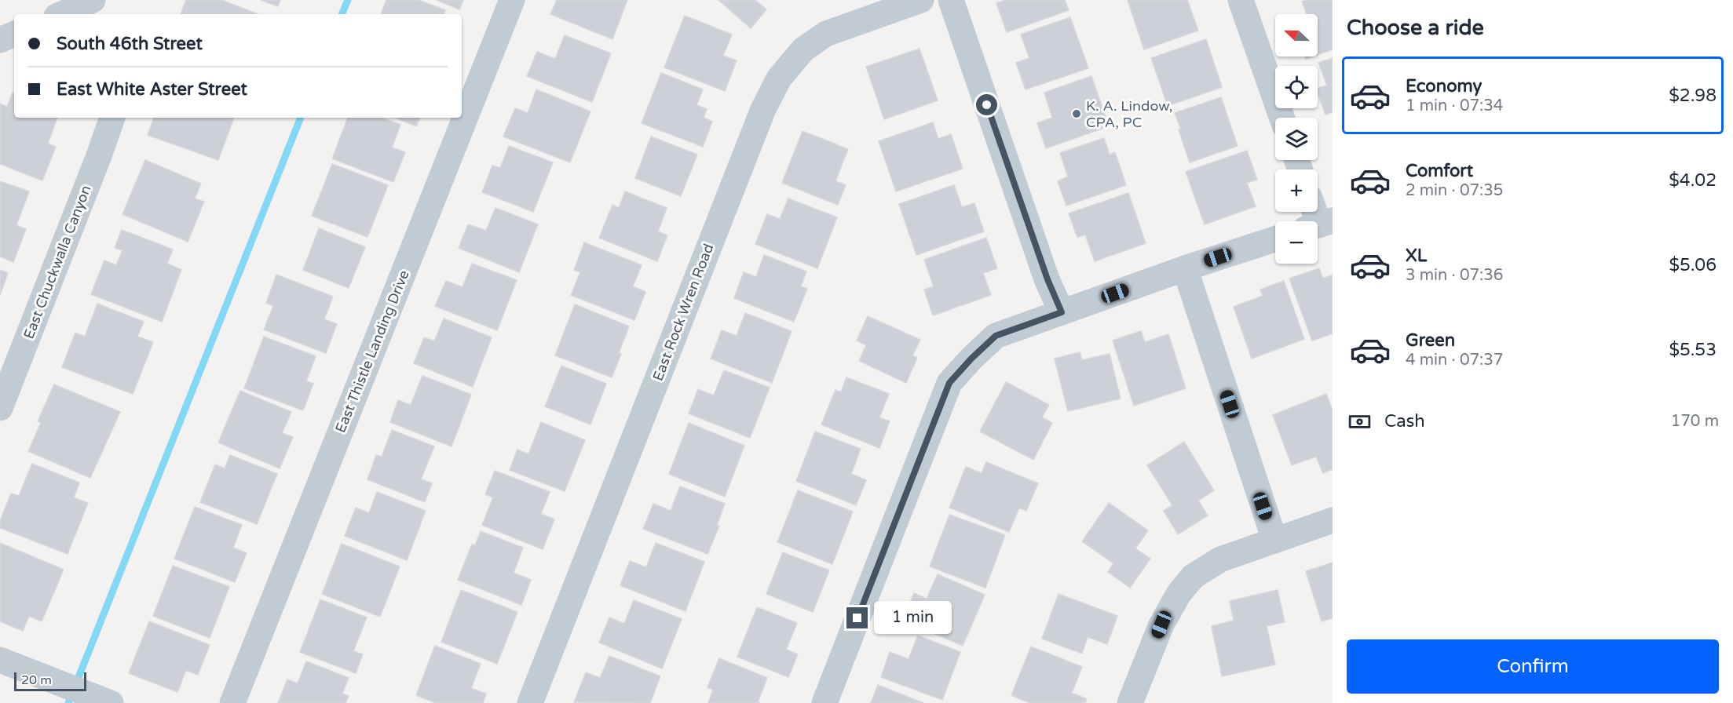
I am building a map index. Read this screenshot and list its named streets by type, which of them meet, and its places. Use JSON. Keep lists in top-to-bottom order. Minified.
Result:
{"streets":{"street":["East Chuckwalla Canyon","East Rock Wren Road","East Thistle Landing Drive"]},"places":["K. A. Lindow, CPA, PC"],"scale_bar":"20 m","north":"left","page":{"heading":"Choose a ride","map_buttons":["+","−"],"banner":["South 46th Street","East White Aster Street"],"list":[{"name":"Economy","note":"1 min · 07:34","value":"$2.98"},{"name":"Comfort","note":"2 min · 07:35","value":"$4.02"},{"name":"XL","note":"3 min · 07:36","value":"$5.06"},{"name":"Green","note":"4 min · 07:37","value":"$5.53"}],"pay":["Cash","170 m"],"bubble":"1 min","buttons":"Confirm","scale":"20 m"}}
